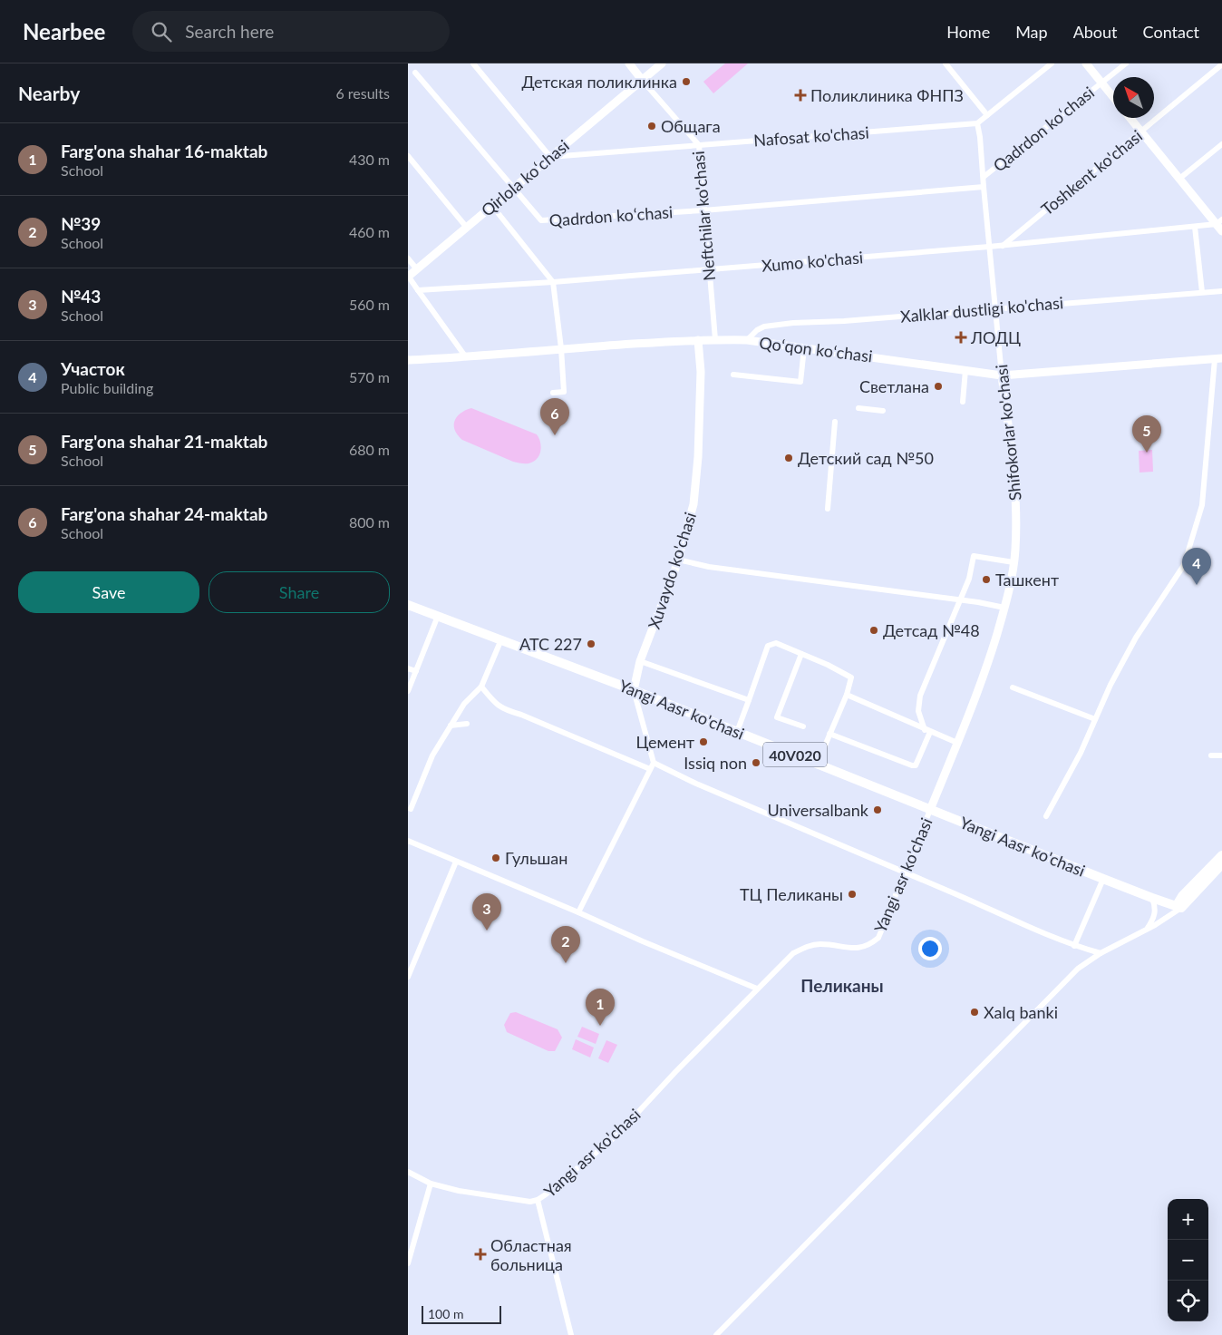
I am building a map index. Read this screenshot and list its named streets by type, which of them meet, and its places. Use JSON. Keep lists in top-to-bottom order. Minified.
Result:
{"streets":{"main road":["Yangi Aasr ko'chasi","40V020"],"street":["Qadrdon koʻchasi","Nafosat ko'chasi","Toshkent ko'chasi","Qirlola koʻchasi","Neftchilar ko'chasi","Xumo ko'chasi","Xalklar dustligi ko'chasi","Qoʻqon koʻchasi","Shifokorlar ko'chasi","Xuvaydo ko'chasi","Yangi asr ko'chasi"]},"crossings":[["Qadrdon koʻchasi","Qirlola koʻchasi"],["Qadrdon koʻchasi","Neftchilar ko'chasi"],["Qadrdon koʻchasi","Shifokorlar ko'chasi"],["Nafosat ko'chasi","Qirlola koʻchasi"],["Nafosat ko'chasi","Neftchilar ko'chasi"],["Nafosat ko'chasi","Shifokorlar ko'chasi"],["Toshkent ko'chasi","Xumo ko'chasi"],["Qirlola koʻchasi","Neftchilar ko'chasi"],["Neftchilar ko'chasi","Xumo ko'chasi"],["Neftchilar ko'chasi","Qoʻqon koʻchasi"],["Xumo ko'chasi","Shifokorlar ko'chasi"],["Xalklar dustligi ko'chasi","Qoʻqon koʻchasi"],["Xalklar dustligi ko'chasi","Shifokorlar ko'chasi"],["Qoʻqon koʻchasi","Shifokorlar ko'chasi"],["Qoʻqon koʻchasi","Xuvaydo ko'chasi"],["Shifokorlar ko'chasi","Yangi Aasr ko'chasi"],["Shifokorlar ko'chasi","Yangi asr ko'chasi"],["Xuvaydo ko'chasi","Yangi Aasr ko'chasi"],["Yangi Aasr ko'chasi","Yangi asr ko'chasi"]],"districts":["Пеликаны"],"places":{"other":["Детская поликлинка","Общага","Светлана","Детский сад №50","Ташкент","Детсад №48","АТС 227","Цемент","Issiq non","Universalbank","Гульшан","ТЦ Пеликаны","Xalq banki"],"health":["Поликлиника ФНПЗ","ЛОДЦ","Областная больница"]},"scale_bar":"100 m","north":"top left","page":{"header":"Nearbee","search":"Search here","nav":["Home","Map","About","Contact"],"heading":["Nearby","6 results"],"list":[{"mark":"1","name":"Farg'ona shahar 16-maktab","note":"School","value":"430 m"},{"mark":"2","name":"№39","note":"School","value":"460 m"},{"mark":"3","name":"№43","note":"School","value":"560 m"},{"mark":"4","name":"Участок","note":"Public building","value":"570 m"},{"mark":"5","name":"Farg'ona shahar 21-maktab","note":"School","value":"680 m"},{"mark":"6","name":"Farg'ona shahar 24-maktab","note":"School","value":"800 m"}],"pins":["6","5","4","3","2","1"],"buttons":["Save","Share"],"map_buttons":["+","−"],"scale":"100 m"}}
